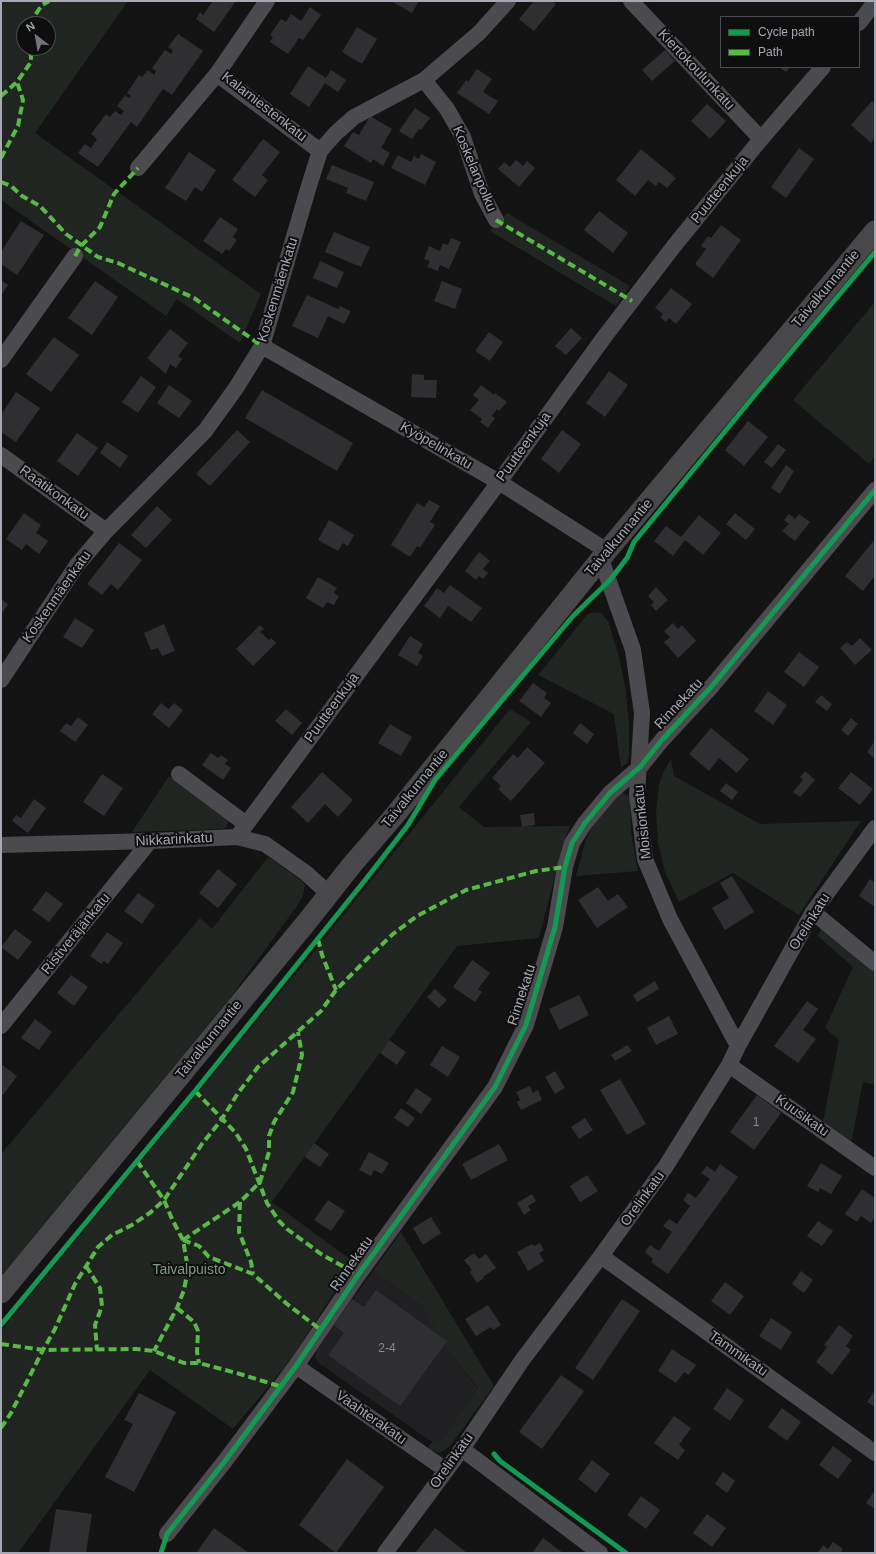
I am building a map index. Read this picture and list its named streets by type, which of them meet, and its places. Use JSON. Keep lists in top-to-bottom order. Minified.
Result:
{"streets":{"main road":["Taivalkunnantie"],"street":["Kiertokoulunkatu","Kalamiestenkatu","Koskelanpolku","Puutteenkuja","Koskenmäenkatu","Kyöpelinkatu","Raatikonkatu","Rinnekatu","Moisionkatu","Nikkarinkatu","Orelinkatu","Ristiveräjänkatu","Kuusikatu","Tammikatu","Vaahterakatu"]},"crossings":[["Kiertokoulunkatu","Puutteenkuja"],["Kalamiestenkatu","Koskenmäenkatu"],["Koskelanpolku","Koskenmäenkatu"],["Puutteenkuja","Kyöpelinkatu"],["Puutteenkuja","Nikkarinkatu"],["Taivalkunnantie","Kyöpelinkatu"],["Taivalkunnantie","Moisionkatu"],["Taivalkunnantie","Nikkarinkatu"],["Koskenmäenkatu","Kyöpelinkatu"],["Koskenmäenkatu","Raatikonkatu"],["Kyöpelinkatu","Moisionkatu"],["Rinnekatu","Moisionkatu"],["Rinnekatu","Vaahterakatu"],["Moisionkatu","Orelinkatu"],["Nikkarinkatu","Ristiveräjänkatu"],["Orelinkatu","Kuusikatu"],["Orelinkatu","Tammikatu"],["Orelinkatu","Vaahterakatu"]],"parks":["Taivalpuisto"],"house_numbers":["1","2-4"],"legend":["Cycle path","Path"],"north":"top left"}
